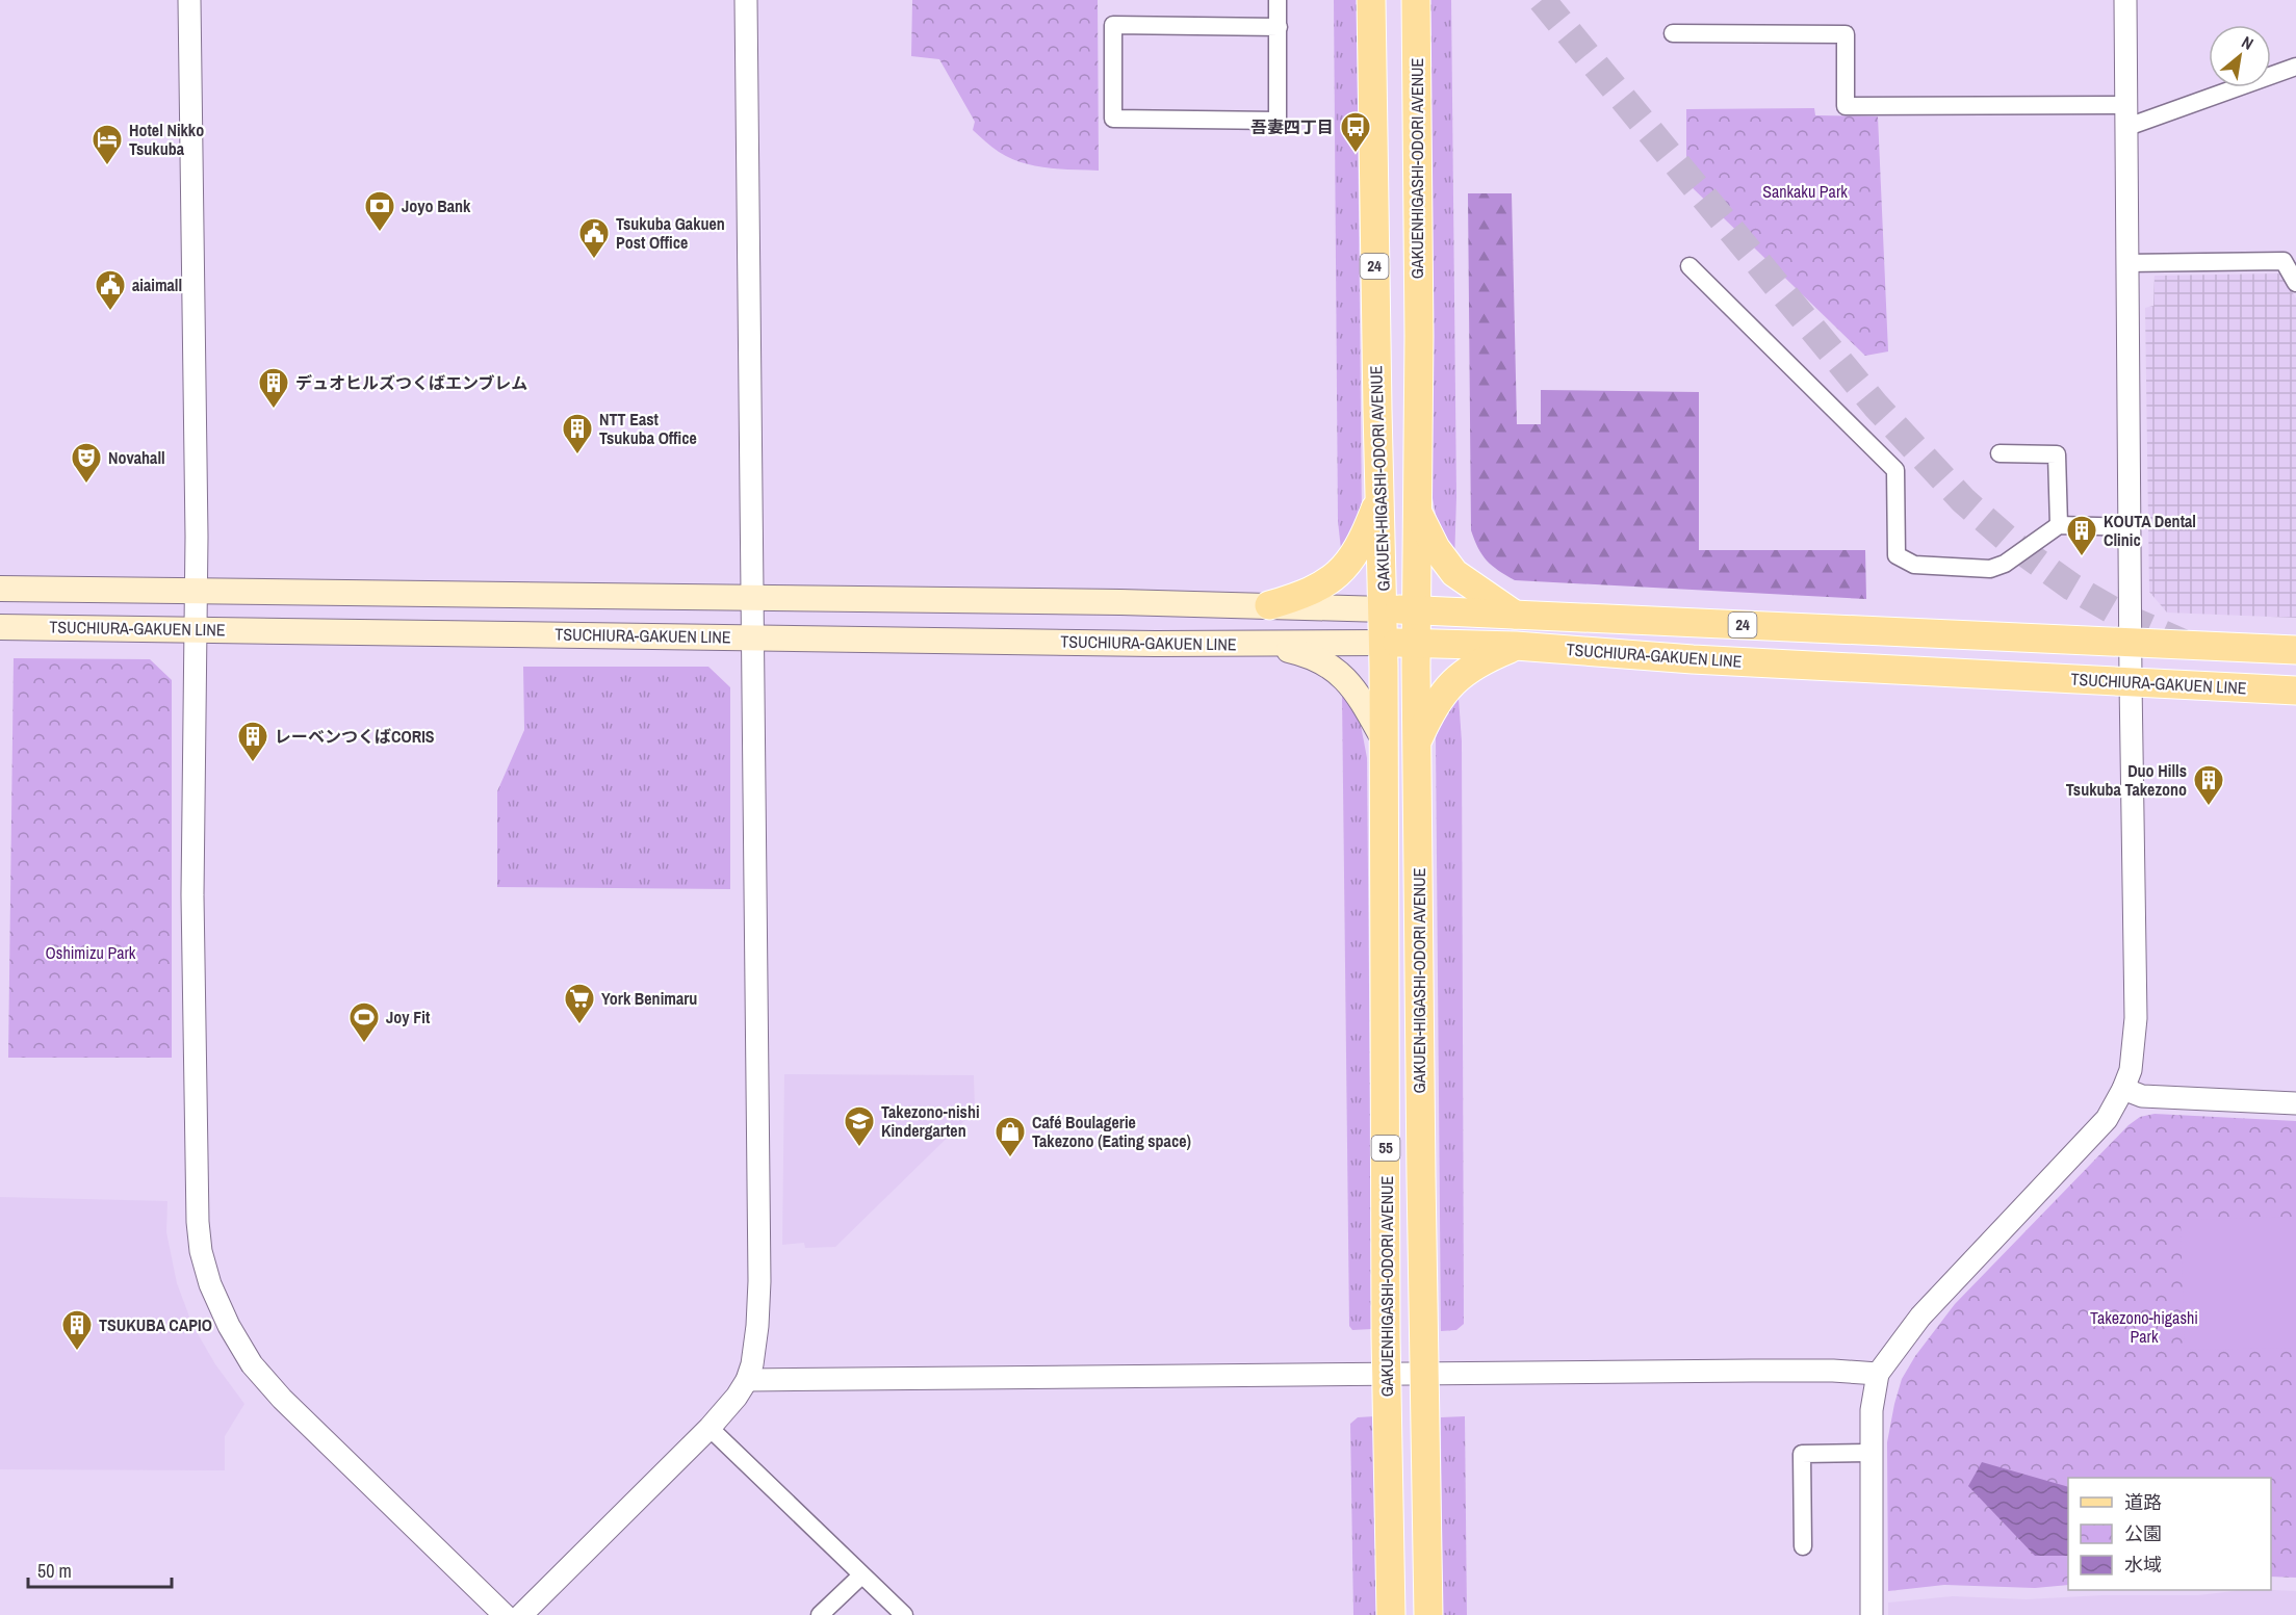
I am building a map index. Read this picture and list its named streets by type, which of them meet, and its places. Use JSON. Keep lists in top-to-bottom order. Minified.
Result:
{"streets":{"main road":["GAKUENHIGASHI-ODORI AVENUE","24","GAKUEN-HIGASHI-ODORI AVENUE","TSUCHIURA-GAKUEN LINE","55"]},"crossings":[["GAKUENHIGASHI-ODORI AVENUE","GAKUEN-HIGASHI-ODORI AVENUE"],["GAKUEN-HIGASHI-ODORI AVENUE","TSUCHIURA-GAKUEN LINE"],["GAKUEN-HIGASHI-ODORI AVENUE","55"]],"parks":["Sankaku Park","Oshimizu Park","Takezono-higashi Park"],"places":{"bus stop":["吾妻四丁目"],"hotel":["Hotel Nikko Tsukuba"],"bank":["Joyo Bank"],"public building":["Tsukuba Gakuen Post Office","aiaimall"],"building":["デュオヒルズつくばエンブレム","NTT East Tsukuba Office","KOUTA Dental Clinic","レーベンつくばCORIS","Duo Hills Tsukuba Takezono","TSUKUBA CAPIO"],"theatre":["Novahall"],"supermarket":["York Benimaru"],"sports":["Joy Fit"],"school or university":["Takezono-nishi Kindergarten"],"shop":["Café Boulagerie Takezono (Eating space)"]},"legend":["道路","公園","水域"],"scale_bar":"50 m","north":"top right"}
